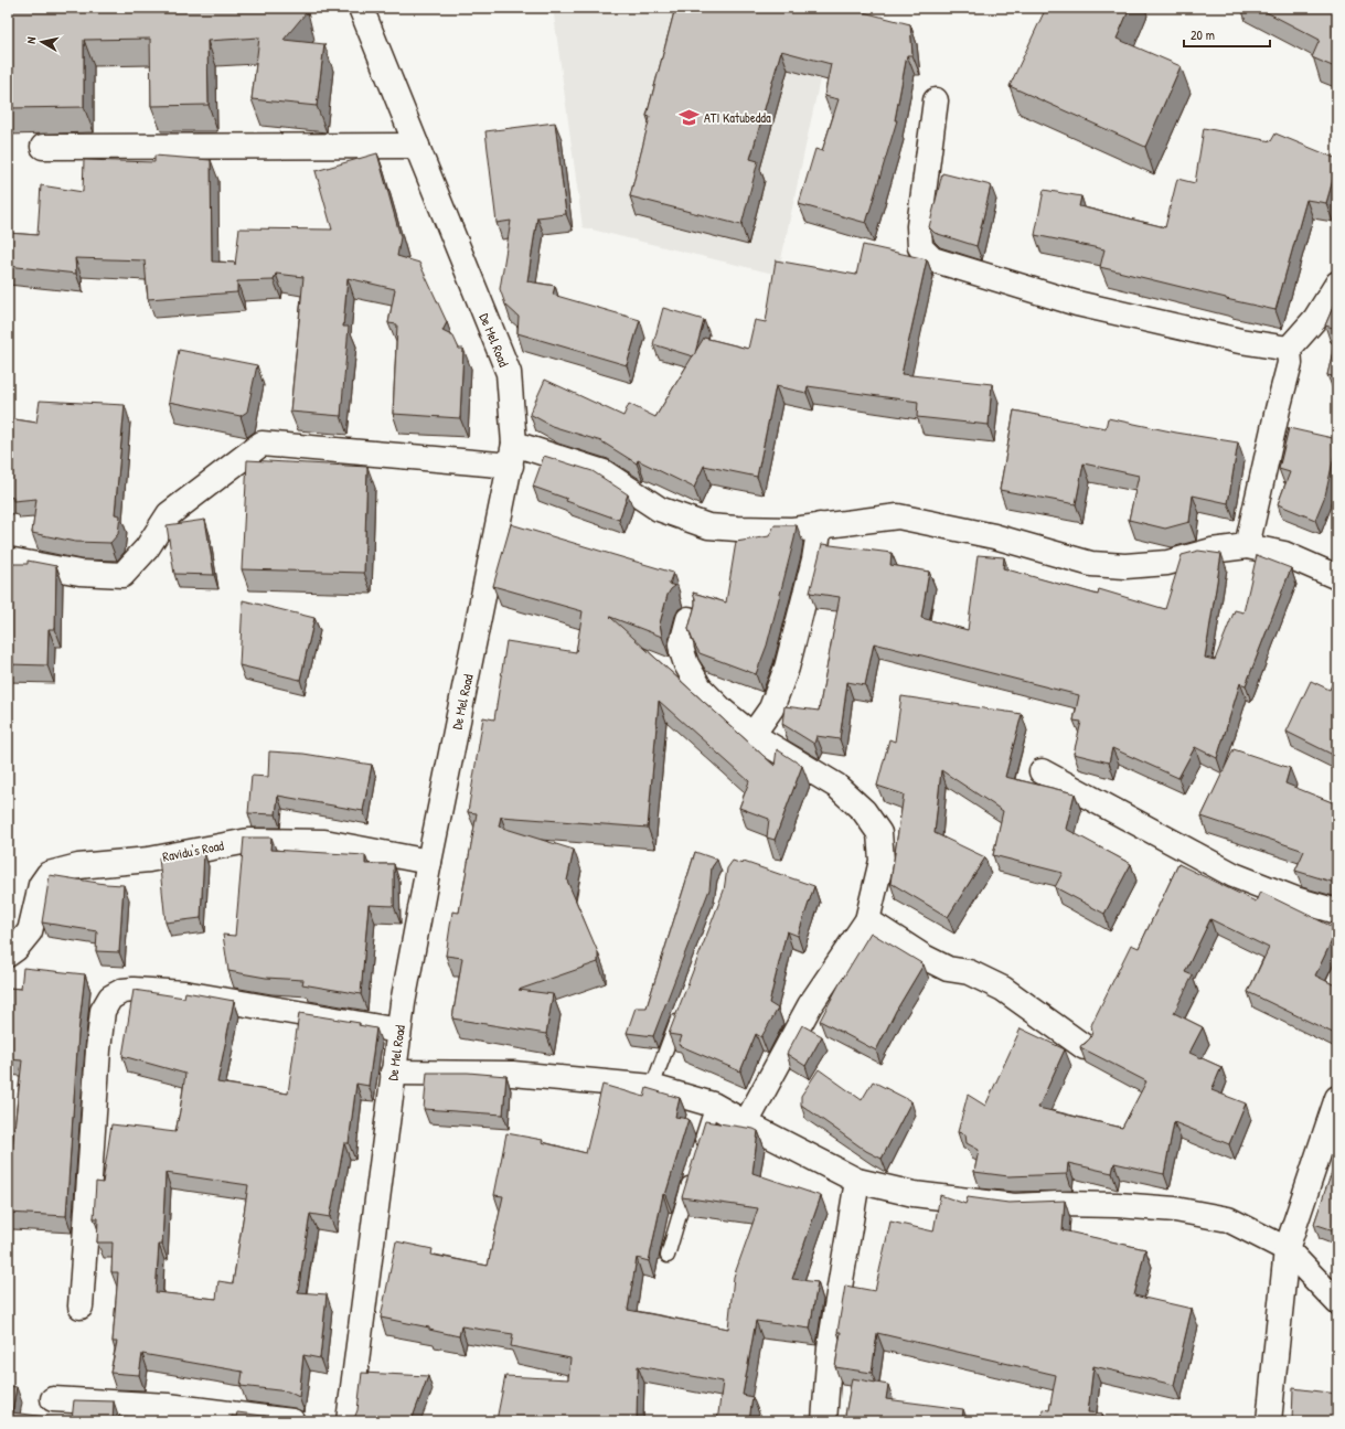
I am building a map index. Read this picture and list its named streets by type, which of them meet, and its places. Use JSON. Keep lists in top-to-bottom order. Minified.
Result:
{"streets":{"street":["De Mel Road","Ravidu's Road"]},"crossings":[["De Mel Road","Ravidu's Road"]],"places":{"school or university":["ATI Katubedda"]},"scale_bar":"20 m","north":"left"}
